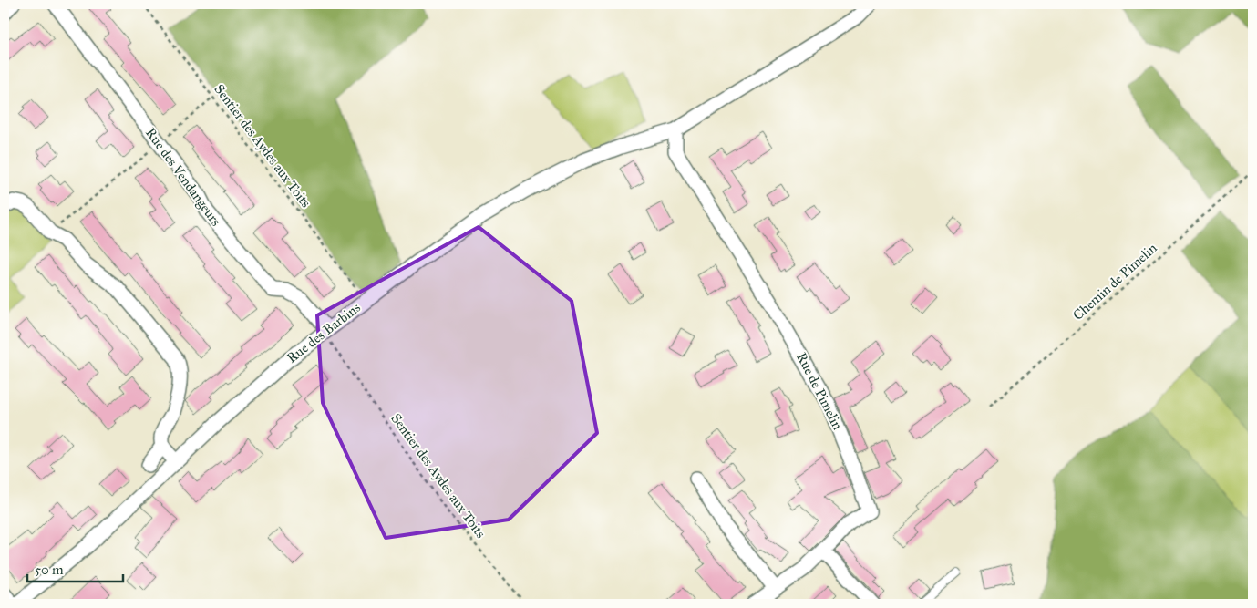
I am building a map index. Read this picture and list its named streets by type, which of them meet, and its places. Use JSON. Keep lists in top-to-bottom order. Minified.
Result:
{"streets":{"street":["Rue des Vendangeurs","Rue des Barbins","Rue de Pimelin"],"path":["Sentier des Aydes aux Toits","Chemin de Pimelin"]},"crossings":[["Sentier des Aydes aux Toits","Rue des Vendangeurs"],["Sentier des Aydes aux Toits","Rue des Barbins"],["Rue des Vendangeurs","Rue des Barbins"],["Rue des Barbins","Rue de Pimelin"]],"scale_bar":"50 m"}
